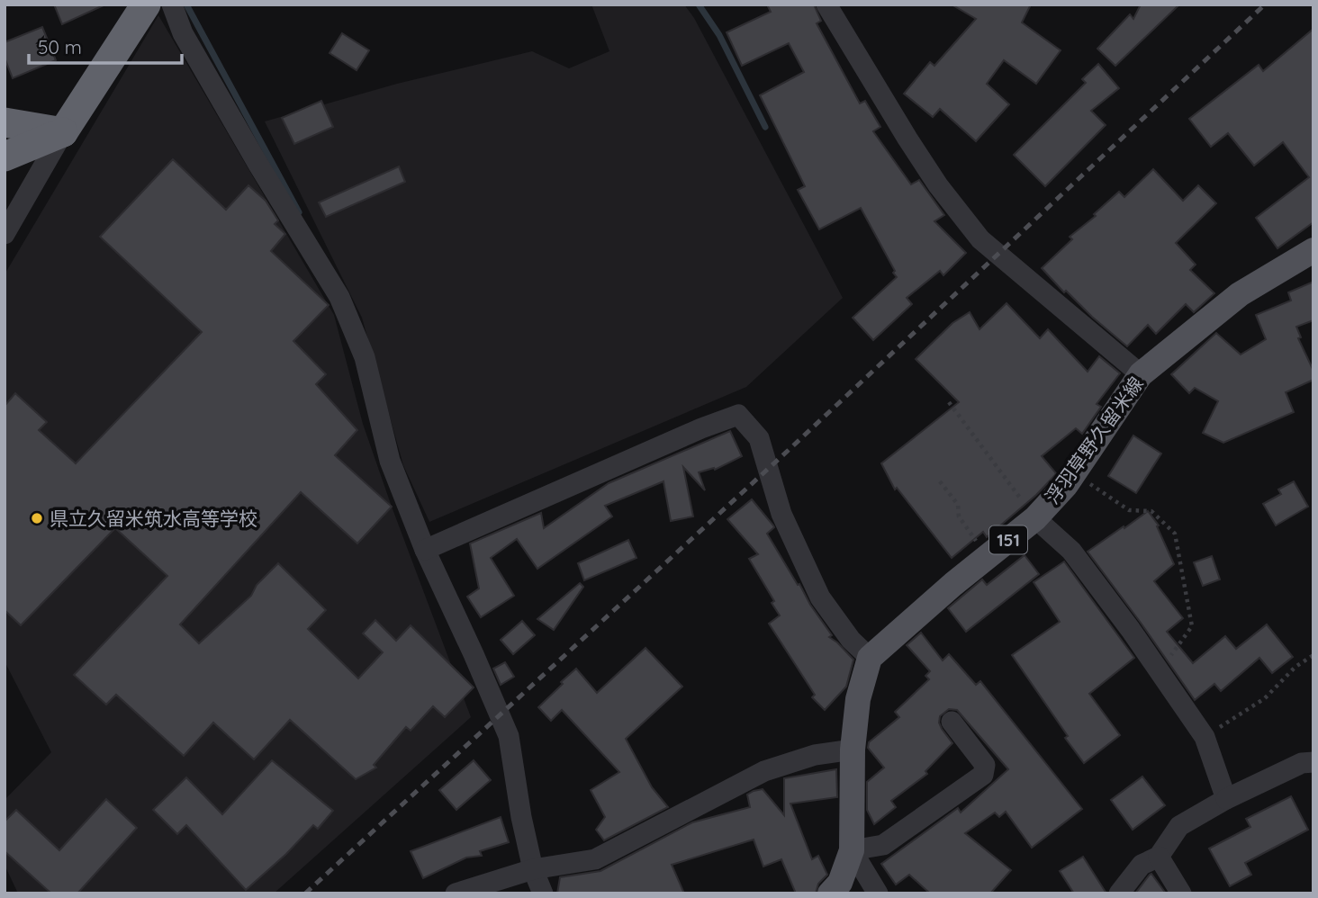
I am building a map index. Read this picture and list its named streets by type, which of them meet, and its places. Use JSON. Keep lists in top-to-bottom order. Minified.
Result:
{"streets":{"main road":["浮羽草野久留米線","151"]},"places":["県立久留米筑水高等学校"],"scale_bar":"50 m"}
